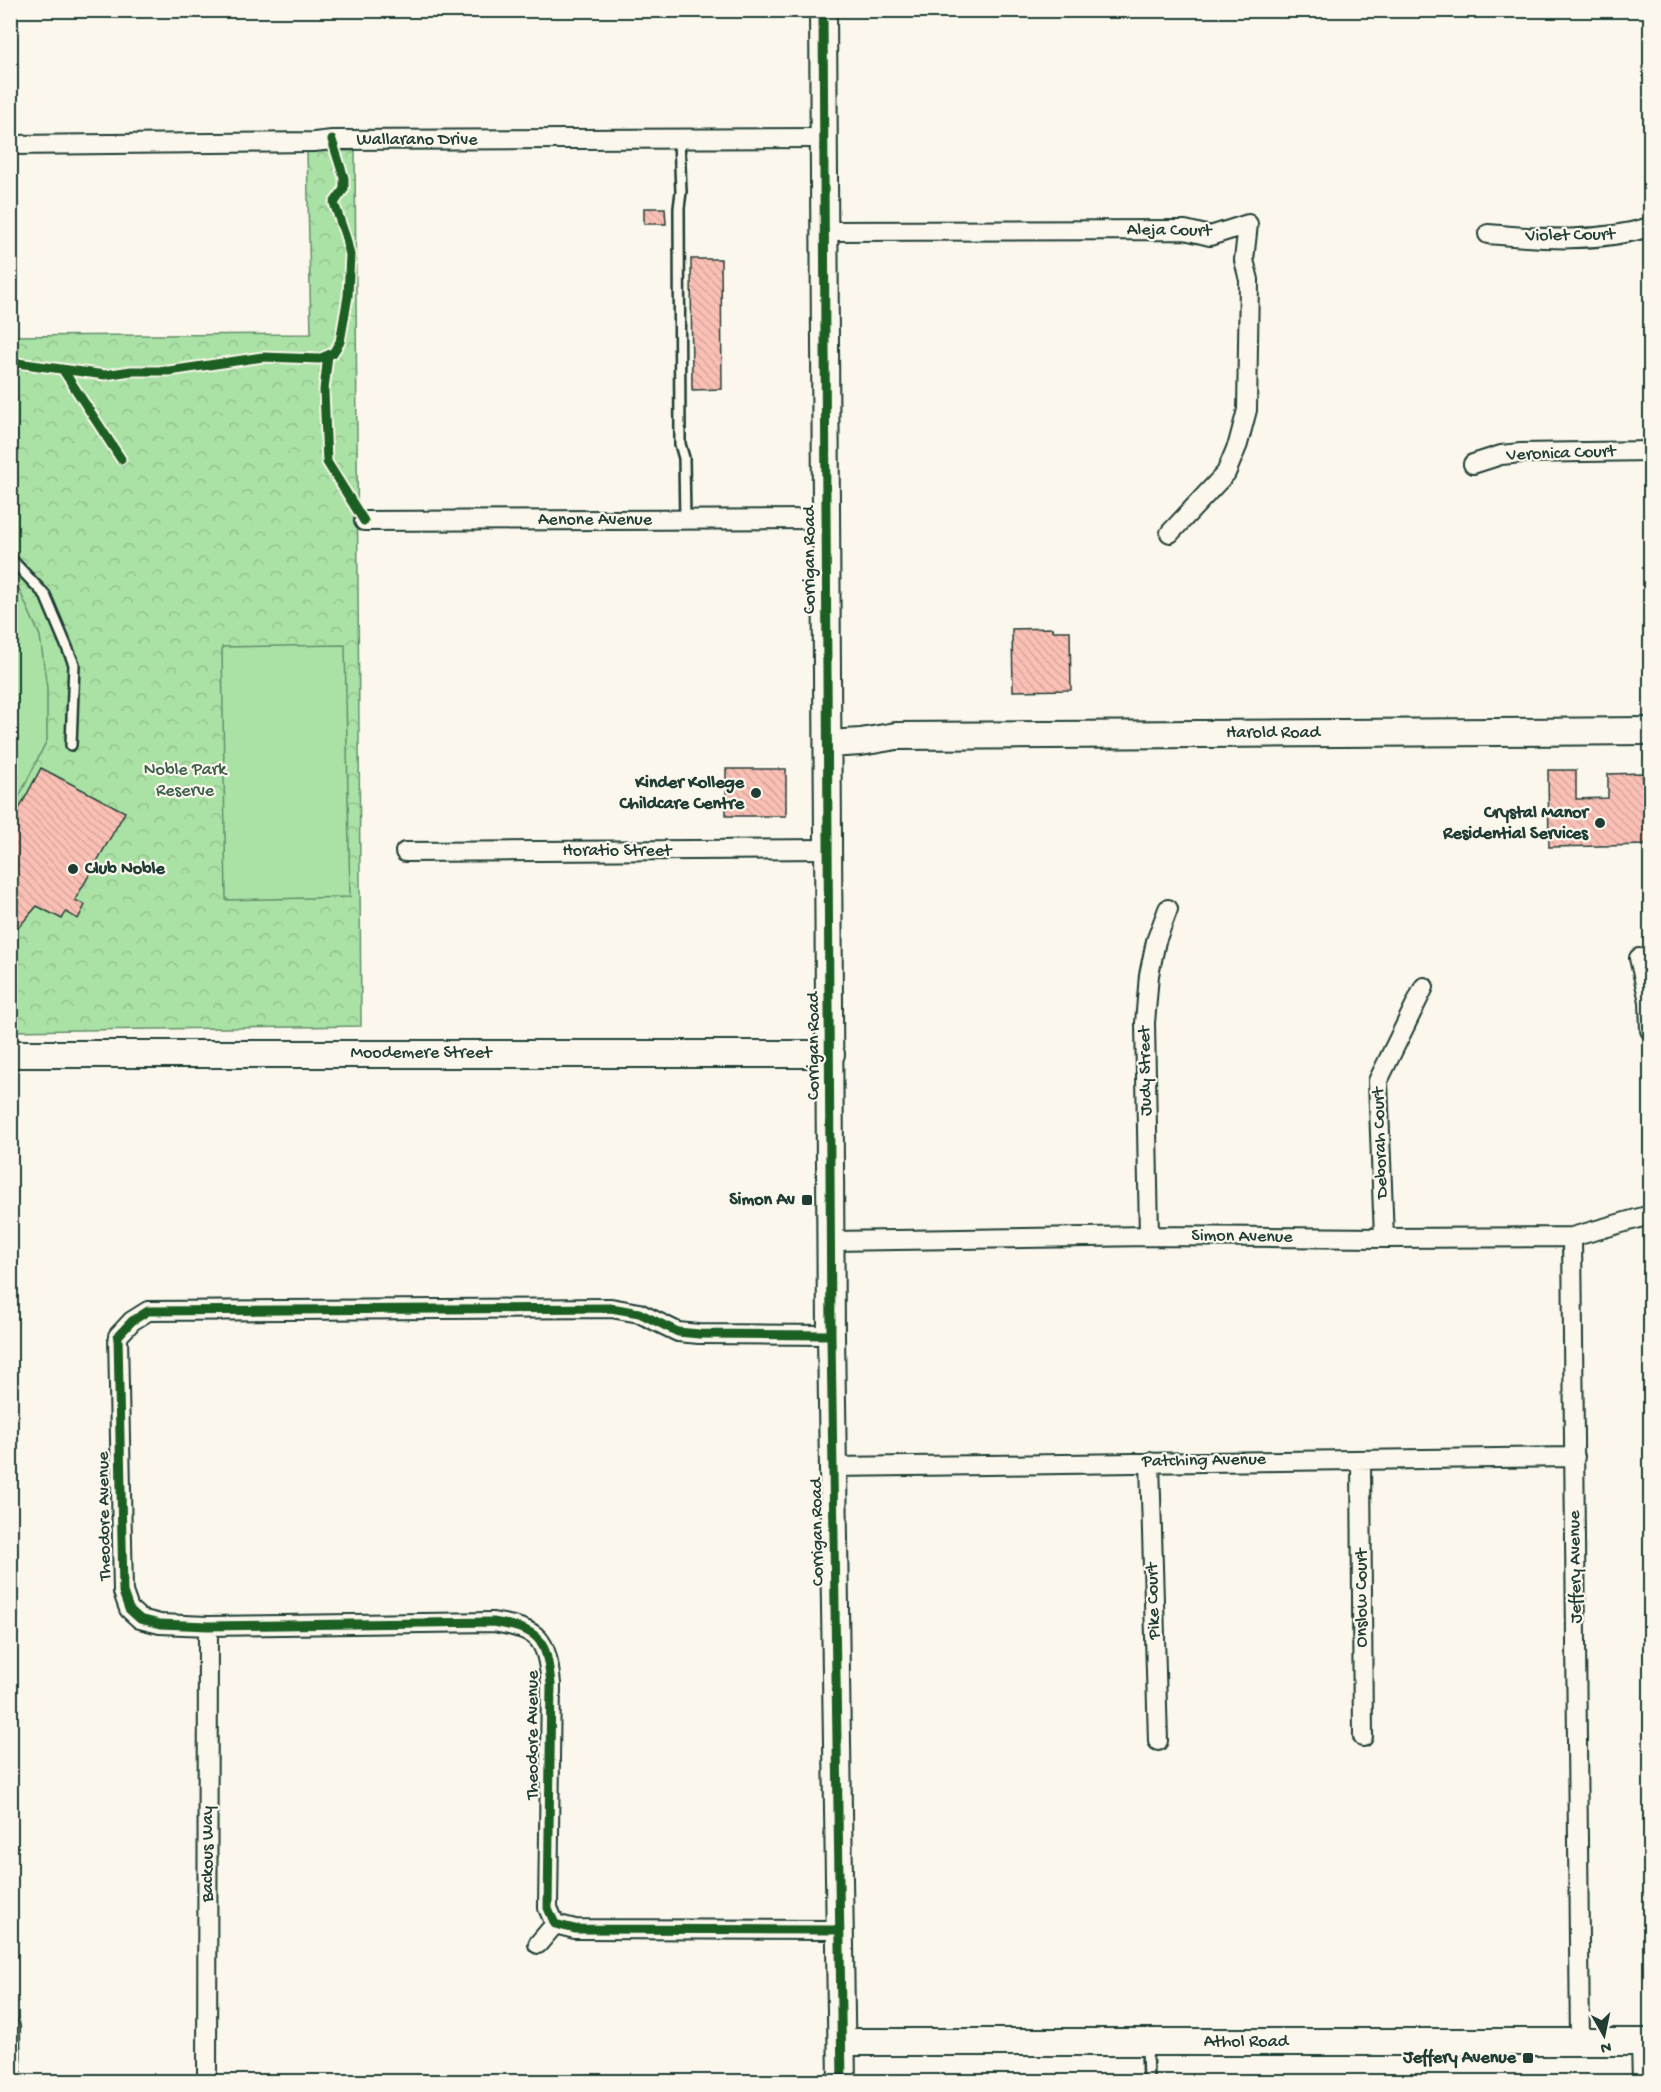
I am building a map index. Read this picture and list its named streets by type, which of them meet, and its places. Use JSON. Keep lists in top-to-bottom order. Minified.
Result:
{"streets":{"main road":["Corrigan Road","Harold Road","Moodemere Street","Athol Road"],"street":["Wallarano Drive","Aleja Court","Violet Court","Veronica Court","Aenone Avenue","Horatio Street","Judy Street","Deborah Court","Simon Avenue","Patching Avenue","Theodore Avenue","Jeffery Avenue","Onslow Court","Pike Court","Backous Way"]},"crossings":[["Wallarano Drive","Corrigan Road"],["Aleja Court","Corrigan Road"],["Aenone Avenue","Corrigan Road"],["Corrigan Road","Harold Road"],["Corrigan Road","Horatio Street"],["Corrigan Road","Moodemere Street"],["Corrigan Road","Simon Avenue"],["Corrigan Road","Patching Avenue"],["Corrigan Road","Theodore Avenue"],["Corrigan Road","Athol Road"],["Judy Street","Simon Avenue"],["Deborah Court","Simon Avenue"],["Simon Avenue","Jeffery Avenue"],["Patching Avenue","Jeffery Avenue"],["Patching Avenue","Onslow Court"],["Patching Avenue","Pike Court"],["Theodore Avenue","Backous Way"],["Jeffery Avenue","Athol Road"]],"parks":["Noble Park Reserve"],"places":{"other":["Kinder Kollege Childcare Centre","Crystal Manor Residential Services","Club Noble"],"transit":["Simon Av","Jeffery Avenue"]},"north":"bottom"}
